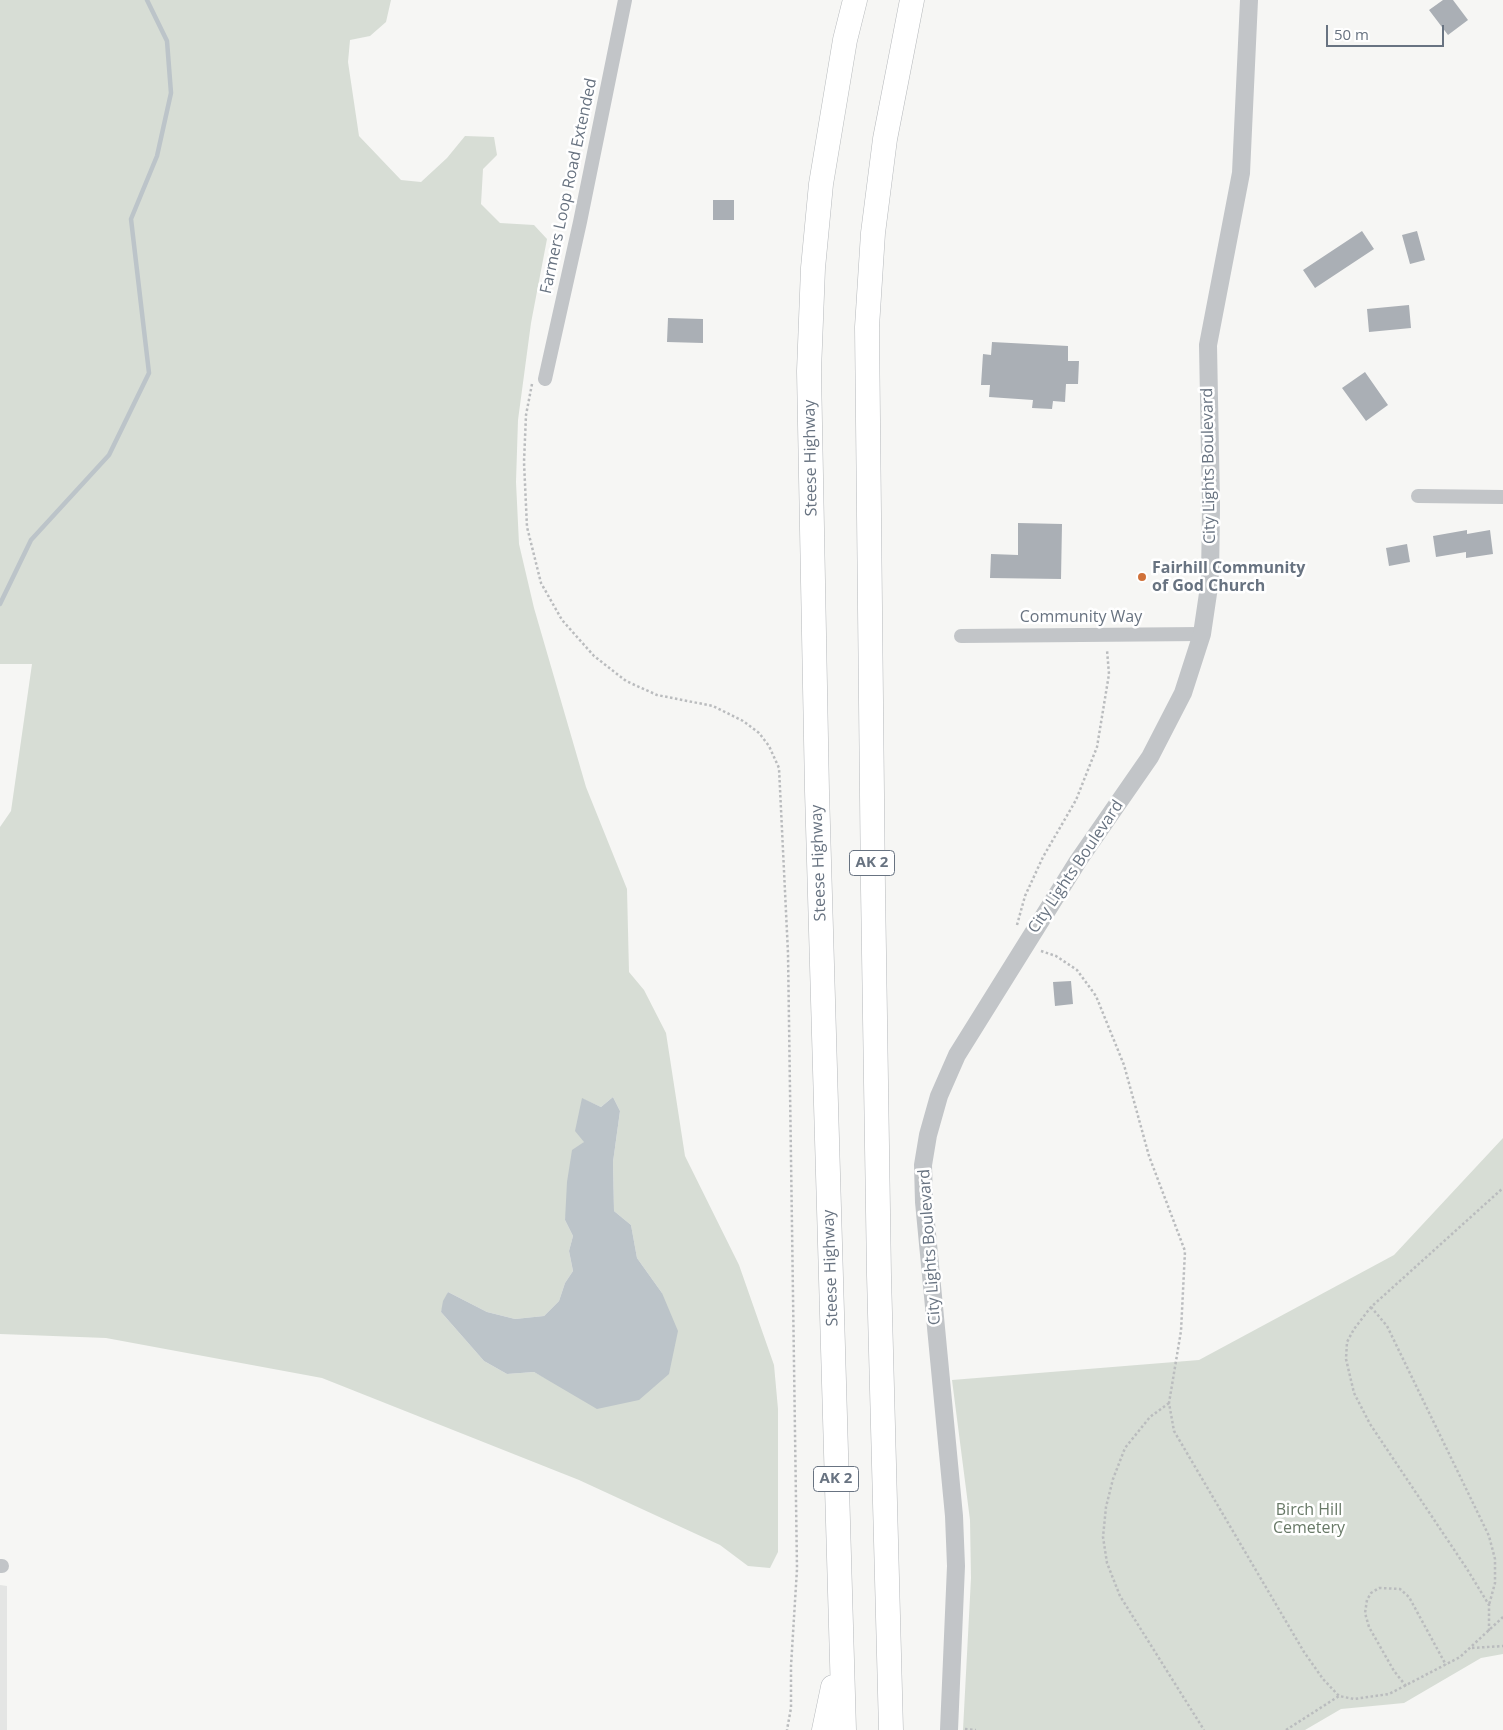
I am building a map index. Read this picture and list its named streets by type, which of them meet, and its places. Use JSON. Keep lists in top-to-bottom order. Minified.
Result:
{"streets":{"highway":["Steese Highway","AK 2"],"street":["Farmers Loop Road Extended","City Lights Boulevard","Community Way"]},"crossings":[["City Lights Boulevard","Community Way"]],"parks":["Birch Hill Cemetery"],"places":["Fairhill Community of God Church"],"scale_bar":"50 m"}
